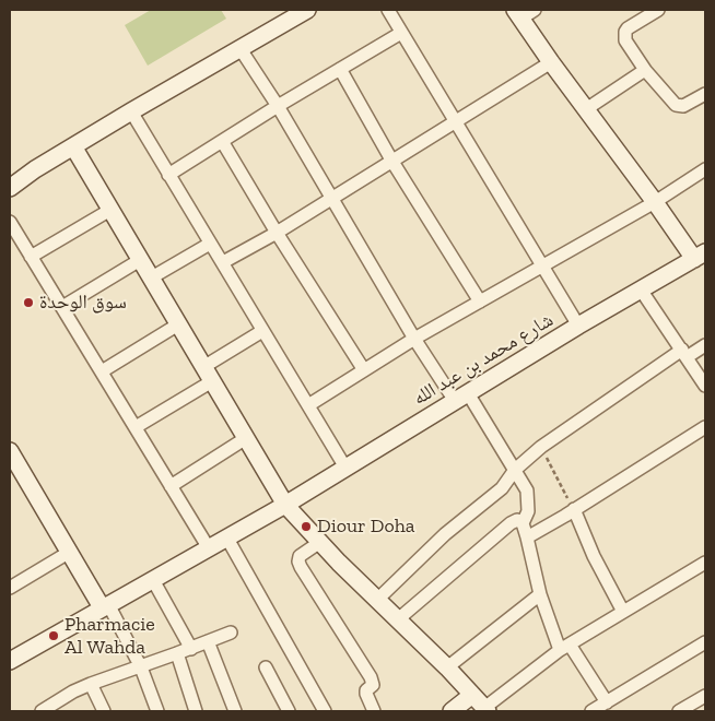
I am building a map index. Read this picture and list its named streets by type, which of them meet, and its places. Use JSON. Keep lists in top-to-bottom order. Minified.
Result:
{"streets":{"street":["شارع محمد بن عبد الله"]},"places":["سوق الوحدة","Diour Doha","Pharmacie Al Wahda"]}
